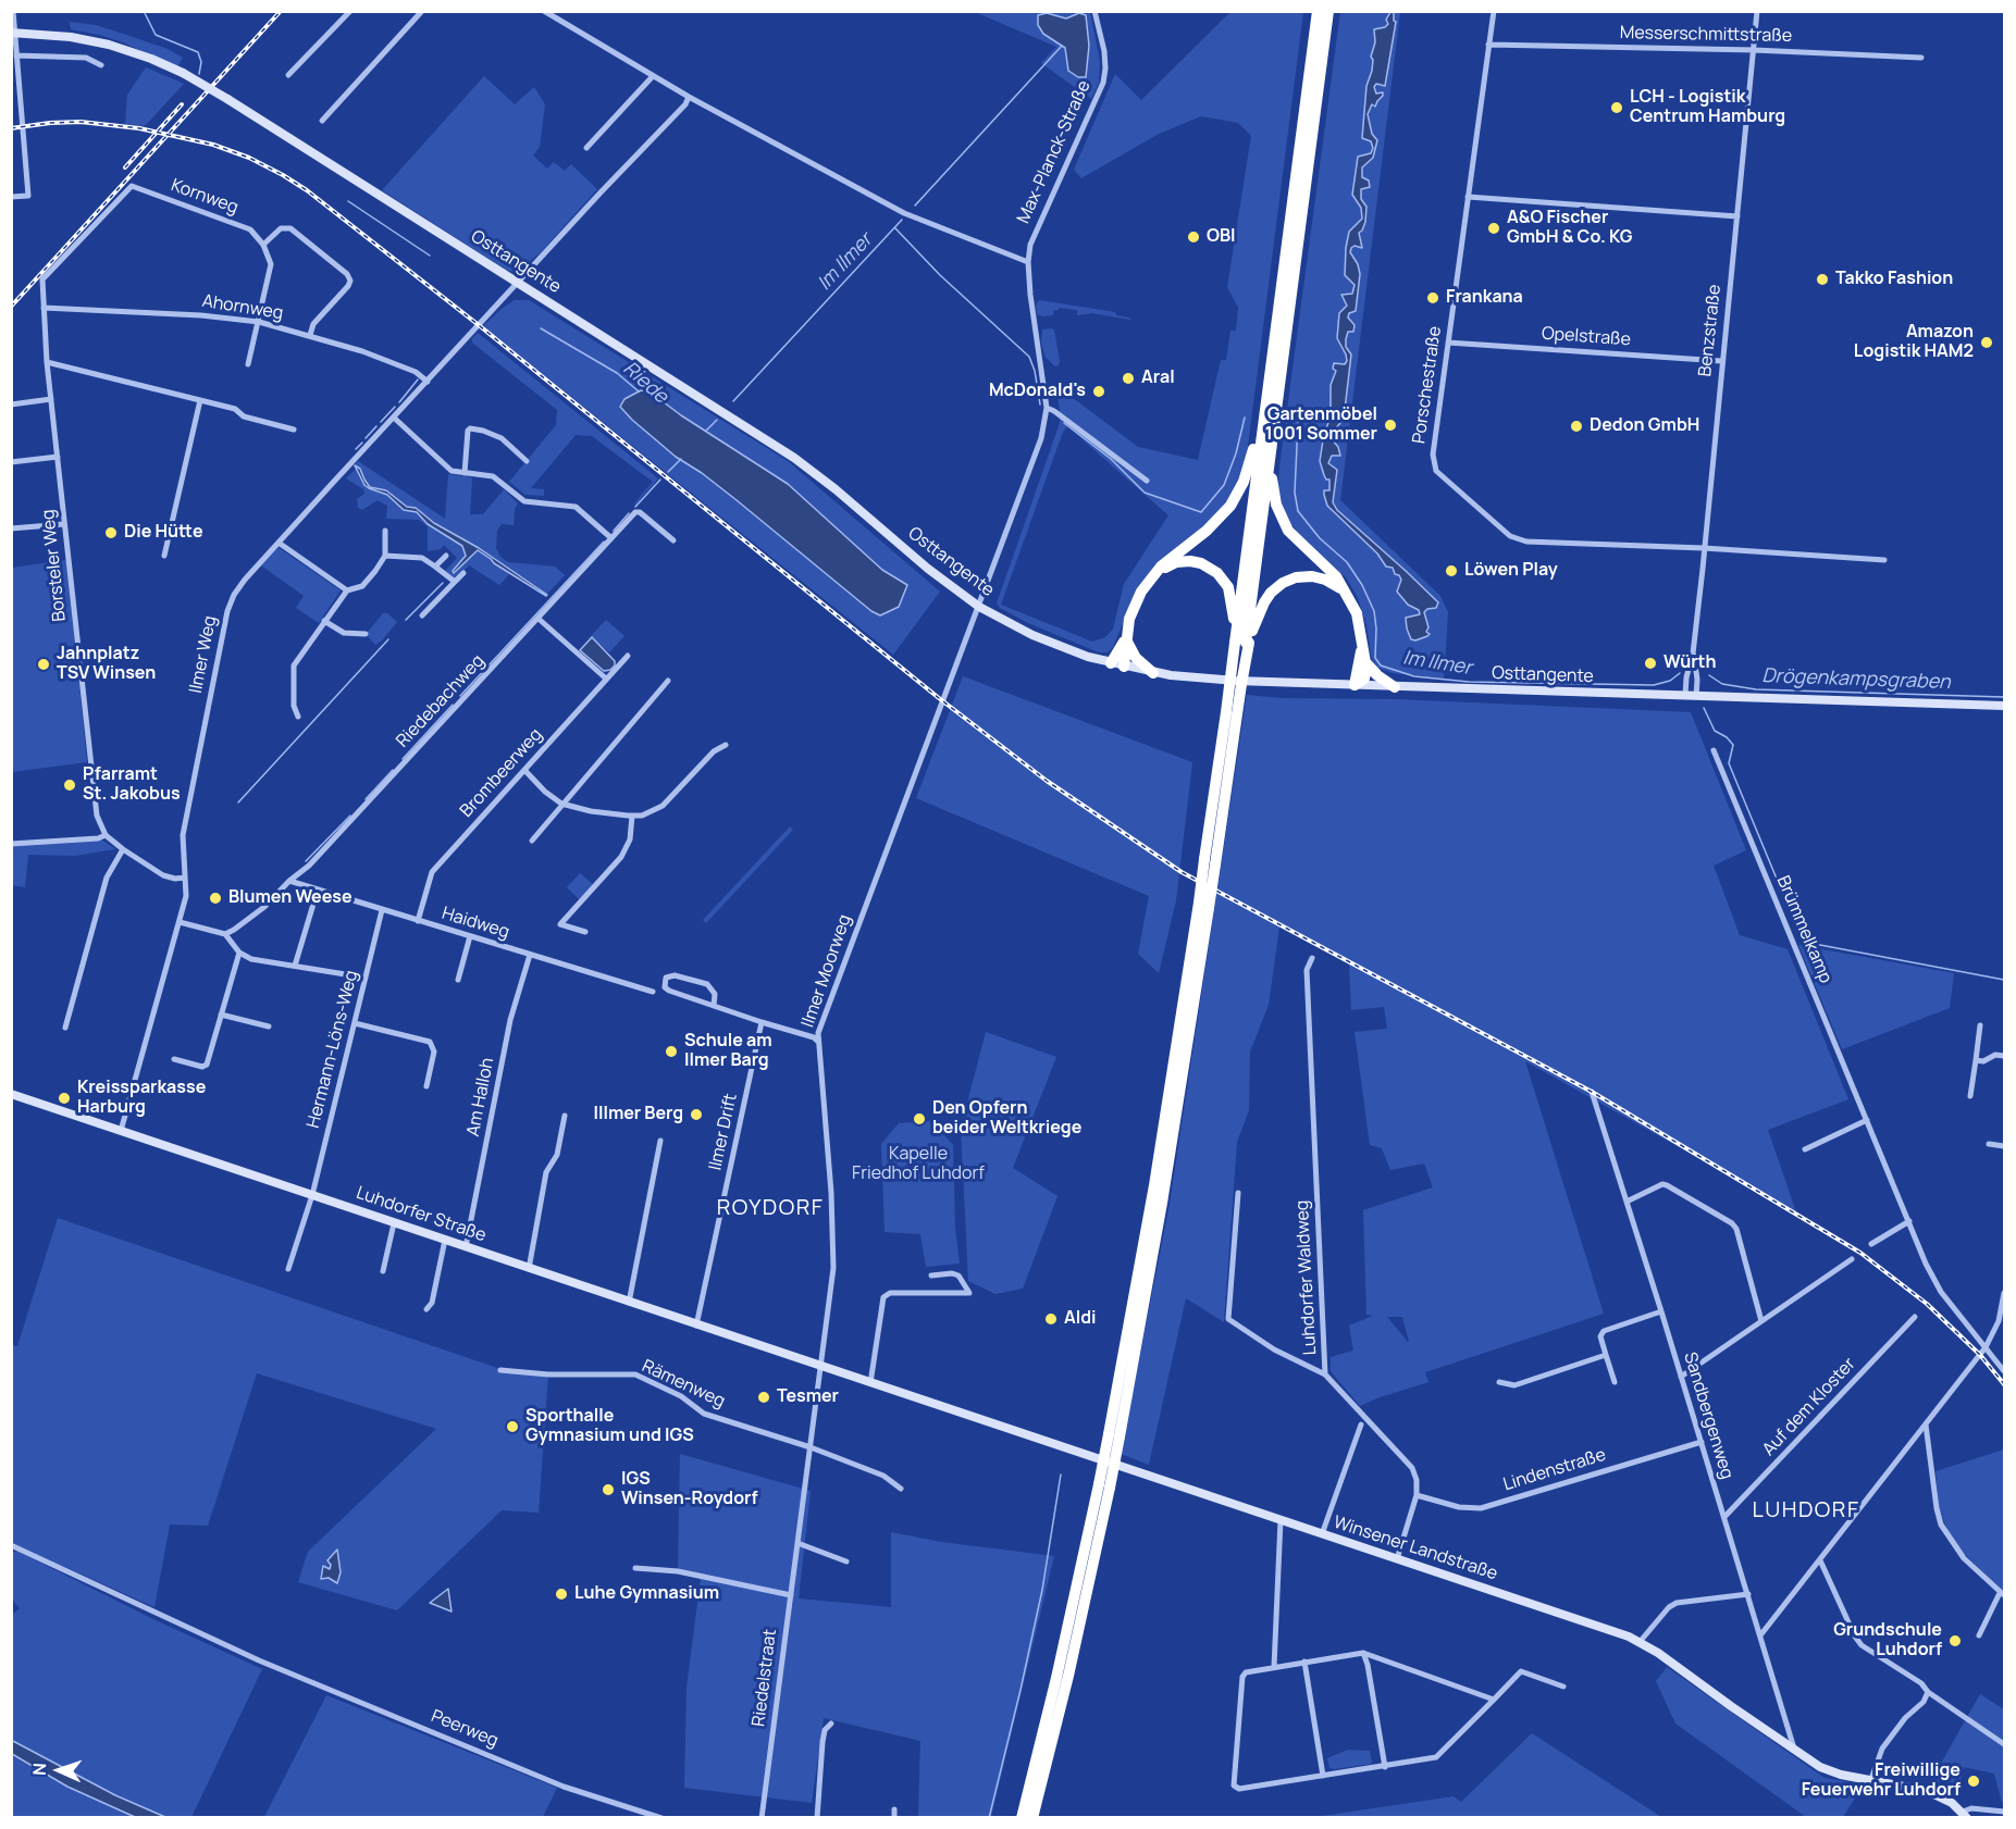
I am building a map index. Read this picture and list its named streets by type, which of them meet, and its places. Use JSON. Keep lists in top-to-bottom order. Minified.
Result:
{"streets":{"main road":["Osttangente","Luhdorfer Straße","Winsener Landstraße"],"street":["Messerschmittstraße","Max-Planck-Straße","Kornweg","Ahornweg","Benzstraße","Opelstraße","Porschestraße","Borsteler Weg","Ilmer Weg","Riedebachweg","Brombeerweg","Haidweg","Brümmelkamp","Ilmer Moorweg","Hermann-Löns-Weg","Am Halloh","Ilmer Drift","Luhdorfer Waldweg","Rämenweg","Auf dem Kloster","Sandbergenweg","Lindenstraße","Riedelstraat","Peerweg"]},"crossings":[["Messerschmittstraße","Benzstraße"],["Messerschmittstraße","Porschestraße"],["Max-Planck-Straße","Osttangente"],["Max-Planck-Straße","Ilmer Moorweg"],["Kornweg","Borsteler Weg"],["Osttangente","Benzstraße"],["Osttangente","Ilmer Weg"],["Osttangente","Ilmer Moorweg"],["Ahornweg","Borsteler Weg"],["Ahornweg","Ilmer Weg"],["Benzstraße","Opelstraße"],["Benzstraße","Porschestraße"],["Opelstraße","Porschestraße"],["Ilmer Weg","Luhdorfer Straße"],["Riedebachweg","Haidweg"],["Brombeerweg","Haidweg"],["Haidweg","Hermann-Löns-Weg"],["Haidweg","Am Halloh"],["Ilmer Moorweg","Luhdorfer Straße"],["Ilmer Moorweg","Winsener Landstraße"],["Ilmer Moorweg","Riedelstraat"],["Hermann-Löns-Weg","Luhdorfer Straße"],["Am Halloh","Luhdorfer Straße"],["Ilmer Drift","Luhdorfer Straße"],["Luhdorfer Straße","Winsener Landstraße"],["Luhdorfer Straße","Riedelstraat"],["Luhdorfer Waldweg","Lindenstraße"],["Rämenweg","Riedelstraat"],["Auf dem Kloster","Sandbergenweg"],["Sandbergenweg","Lindenstraße"],["Sandbergenweg","Winsener Landstraße"],["Winsener Landstraße","Riedelstraat"]],"districts":["ROYDORF","LUHDORF"],"water":["Im Ilmer","Riede","Drögenkampsgraben"],"parks":["Kapelle Friedhof Luhdorf"],"places":["LCH - Logistik Centrum Hamburg","A&O Fischer GmbH & Co. KG","OBI","Takko Fashion","Frankana","Amazon Logistik HAM2","Aral","McDonald's","Gartenmöbel 1001 Sommer","Dedon GmbH","Die Hütte","Löwen Play","Würth","Jahnplatz TSV Winsen","Pfarramt St. Jakobus","Blumen Weese","Schule am Ilmer Barg","Kreissparkasse Harburg","Illmer Berg","Den Opfern beider Weltkriege","Aldi","Tesmer","Sporthalle Gymnasium und IGS","IGS Winsen-Roydorf","Luhe Gymnasium","Grundschule Luhdorf","Freiwillige Feuerwehr Luhdorf"],"north":"left"}
